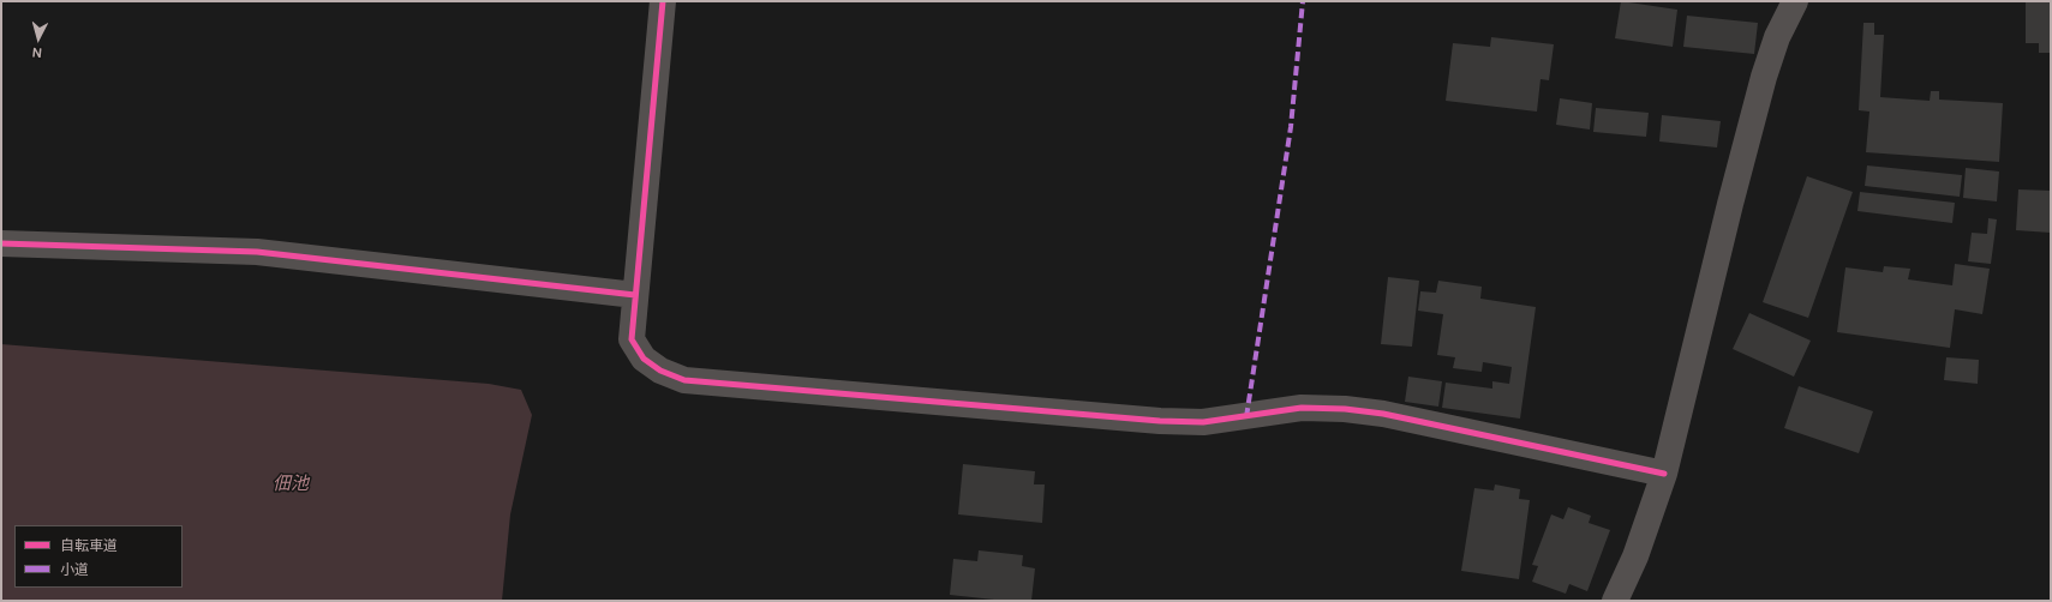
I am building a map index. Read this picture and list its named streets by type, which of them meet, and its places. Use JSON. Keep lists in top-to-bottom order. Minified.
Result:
{"water":["佃池"],"legend":["自転車道","小道"],"north":"bottom"}
